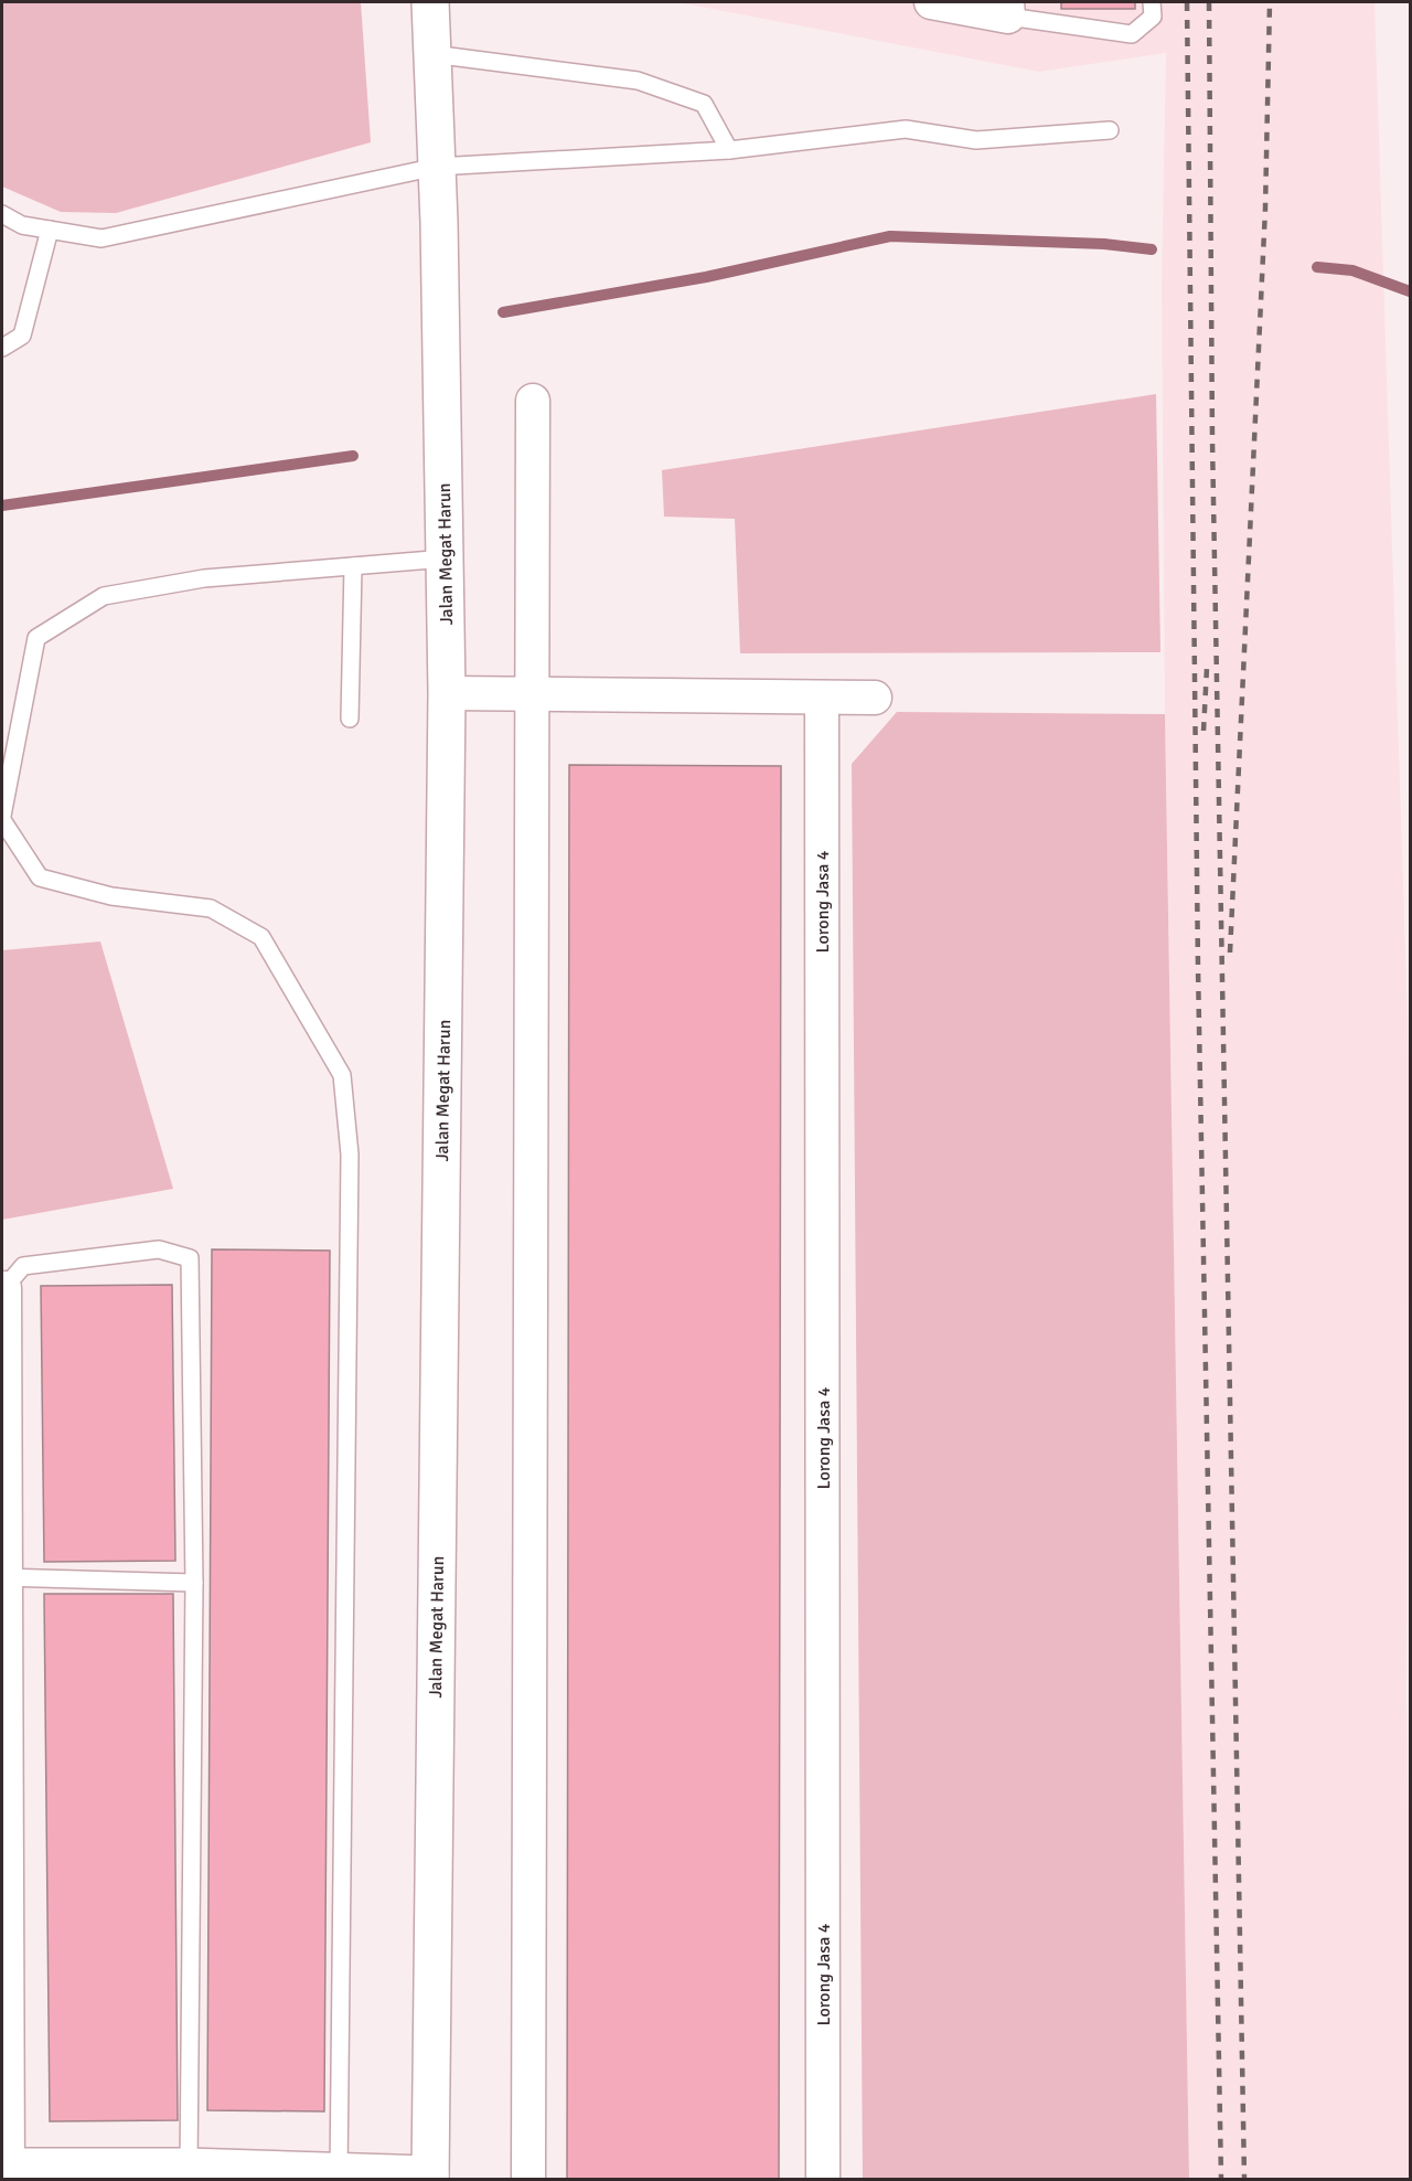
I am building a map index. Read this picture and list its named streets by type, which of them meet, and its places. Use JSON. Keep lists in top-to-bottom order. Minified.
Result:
{"streets":{"street":["Jalan Megat Harun","Lorong Jasa 4"]}}
